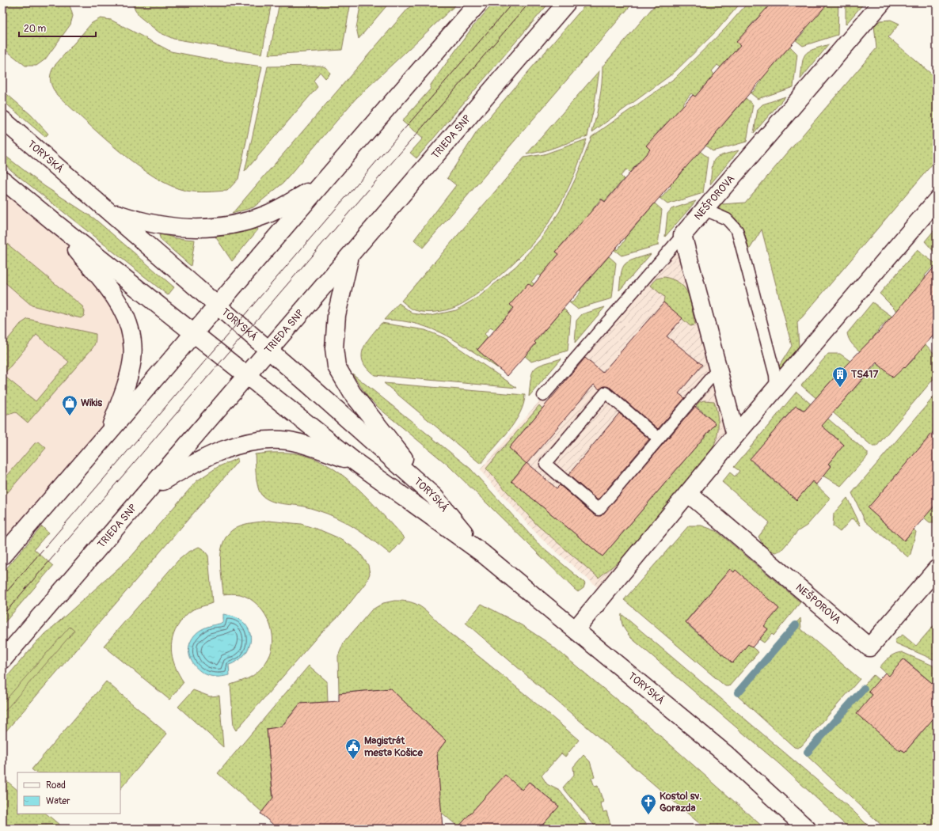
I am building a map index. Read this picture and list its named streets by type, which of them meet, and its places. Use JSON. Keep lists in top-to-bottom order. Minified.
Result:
{"streets":{"street":["TRIEDA SNP","TORYSKÁ","NEŠPOROVA"]},"crossings":[["TRIEDA SNP","TORYSKÁ"]],"places":{"building":["TS417"],"shop":["Wikis"],"public building":["Magistrát mesta Košice"],"church":["Kostol sv. Gorazda"]},"legend":["Road","Water"],"scale_bar":"20 m"}
